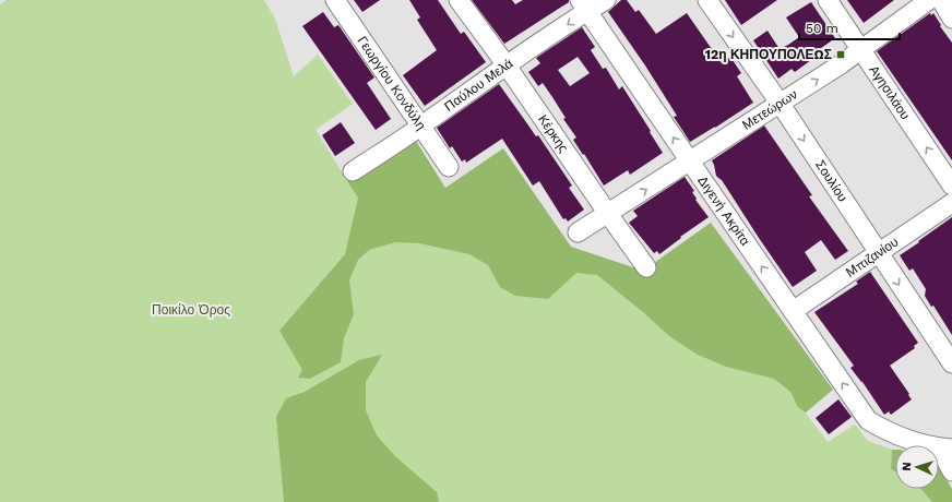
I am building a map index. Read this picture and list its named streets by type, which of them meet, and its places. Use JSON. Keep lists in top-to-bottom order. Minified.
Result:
{"streets":{"street":["Γεωργίου Κονδύλη","Παύλου Μελά","Αγησιλάου","Μετεώρων","Κέρκης","Σουλίου","Διγενή Ακρίτα","Μπιζανίου"]},"crossings":[["Γεωργίου Κονδύλη","Παύλου Μελά"],["Παύλου Μελά","Κέρκης"],["Παύλου Μελά","Διγενή Ακρίτα"],["Αγησιλάου","Μετεώρων"],["Μετεώρων","Κέρκης"],["Μετεώρων","Σουλίου"],["Μετεώρων","Διγενή Ακρίτα"],["Σουλίου","Μπιζανίου"],["Διγενή Ακρίτα","Μπιζανίου"]],"one_way":["Αγησιλάου","Μετεώρων","Σουλίου","Διγενή Ακρίτα"],"parks":["Ποικίλο Όρος"],"places":{"transit":["12η ΚΗΠΟΥΠΟΛΕΩΣ"]},"scale_bar":"50 m","north":"left"}
